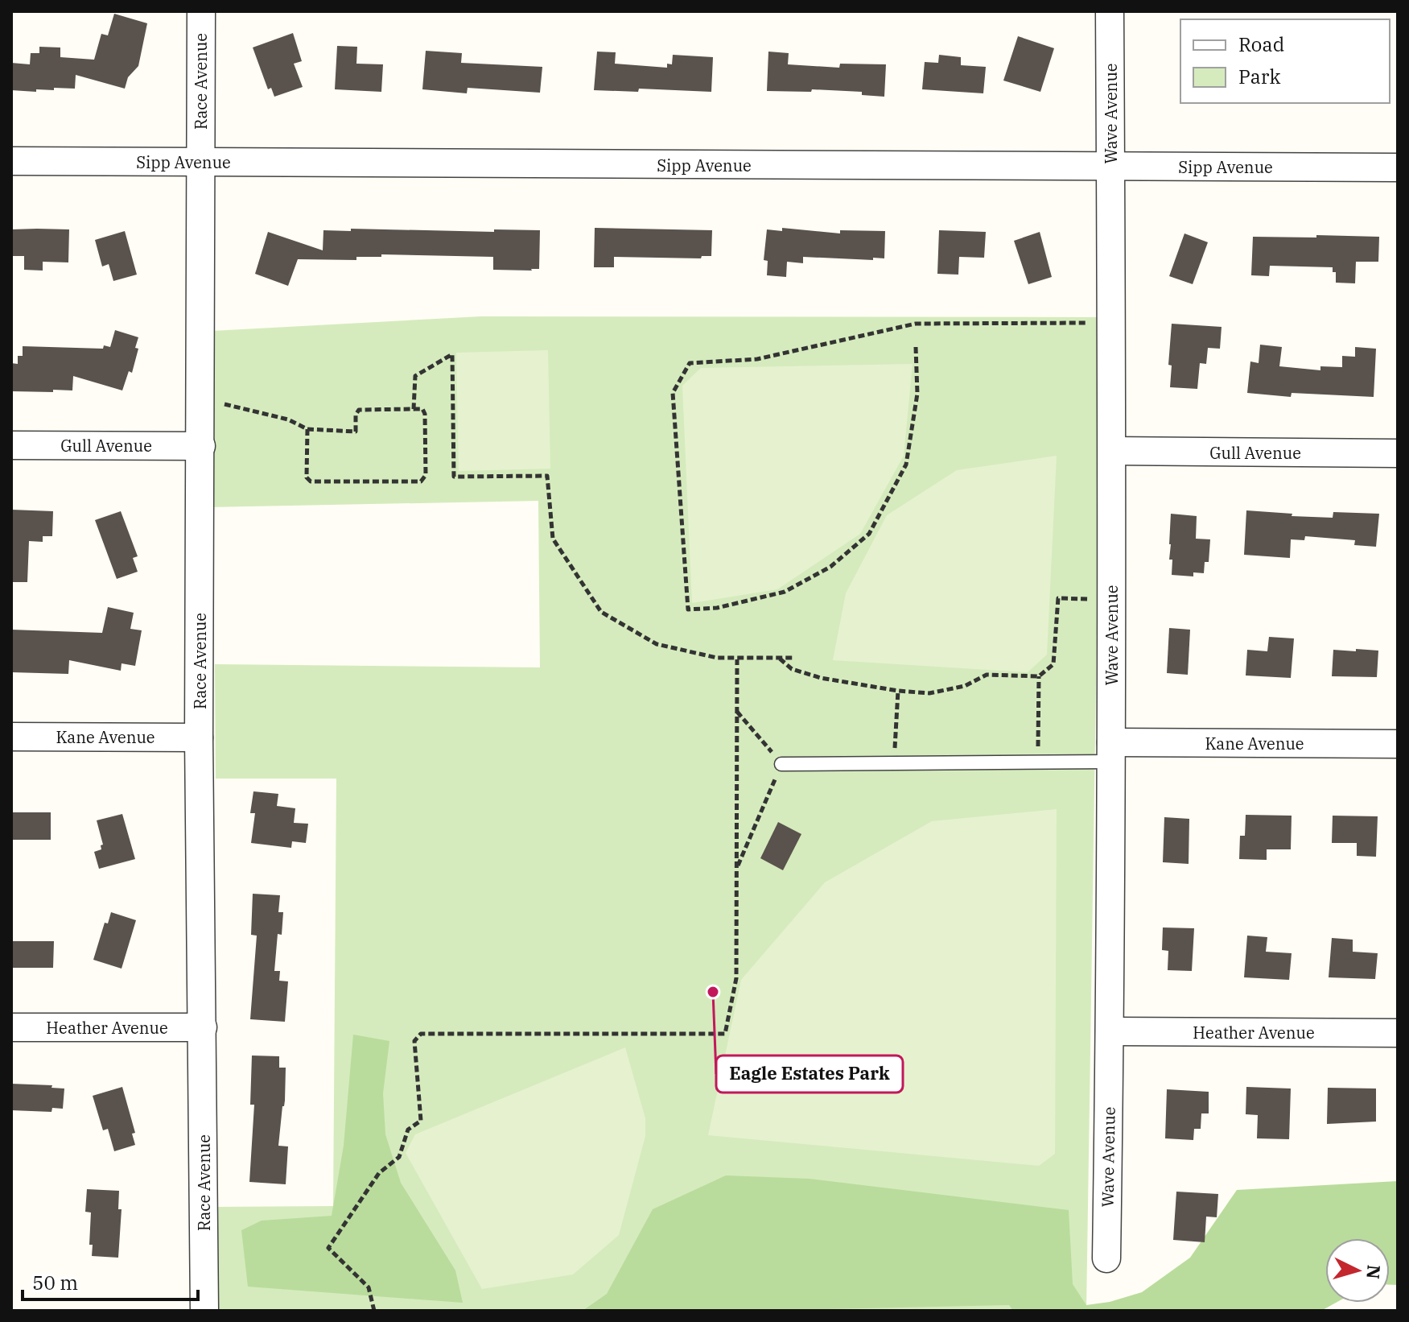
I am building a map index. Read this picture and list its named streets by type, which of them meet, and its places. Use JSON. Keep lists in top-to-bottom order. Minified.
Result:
{"streets":{"street":["Race Avenue","Wave Avenue","Sipp Avenue","Gull Avenue","Kane Avenue","Heather Avenue"]},"crossings":[["Race Avenue","Sipp Avenue"],["Race Avenue","Gull Avenue"],["Race Avenue","Kane Avenue"],["Race Avenue","Heather Avenue"],["Wave Avenue","Sipp Avenue"],["Wave Avenue","Gull Avenue"],["Wave Avenue","Kane Avenue"],["Wave Avenue","Heather Avenue"]],"places":["Eagle Estates Park"],"legend":["Road","Park"],"scale_bar":"50 m","north":"right"}
